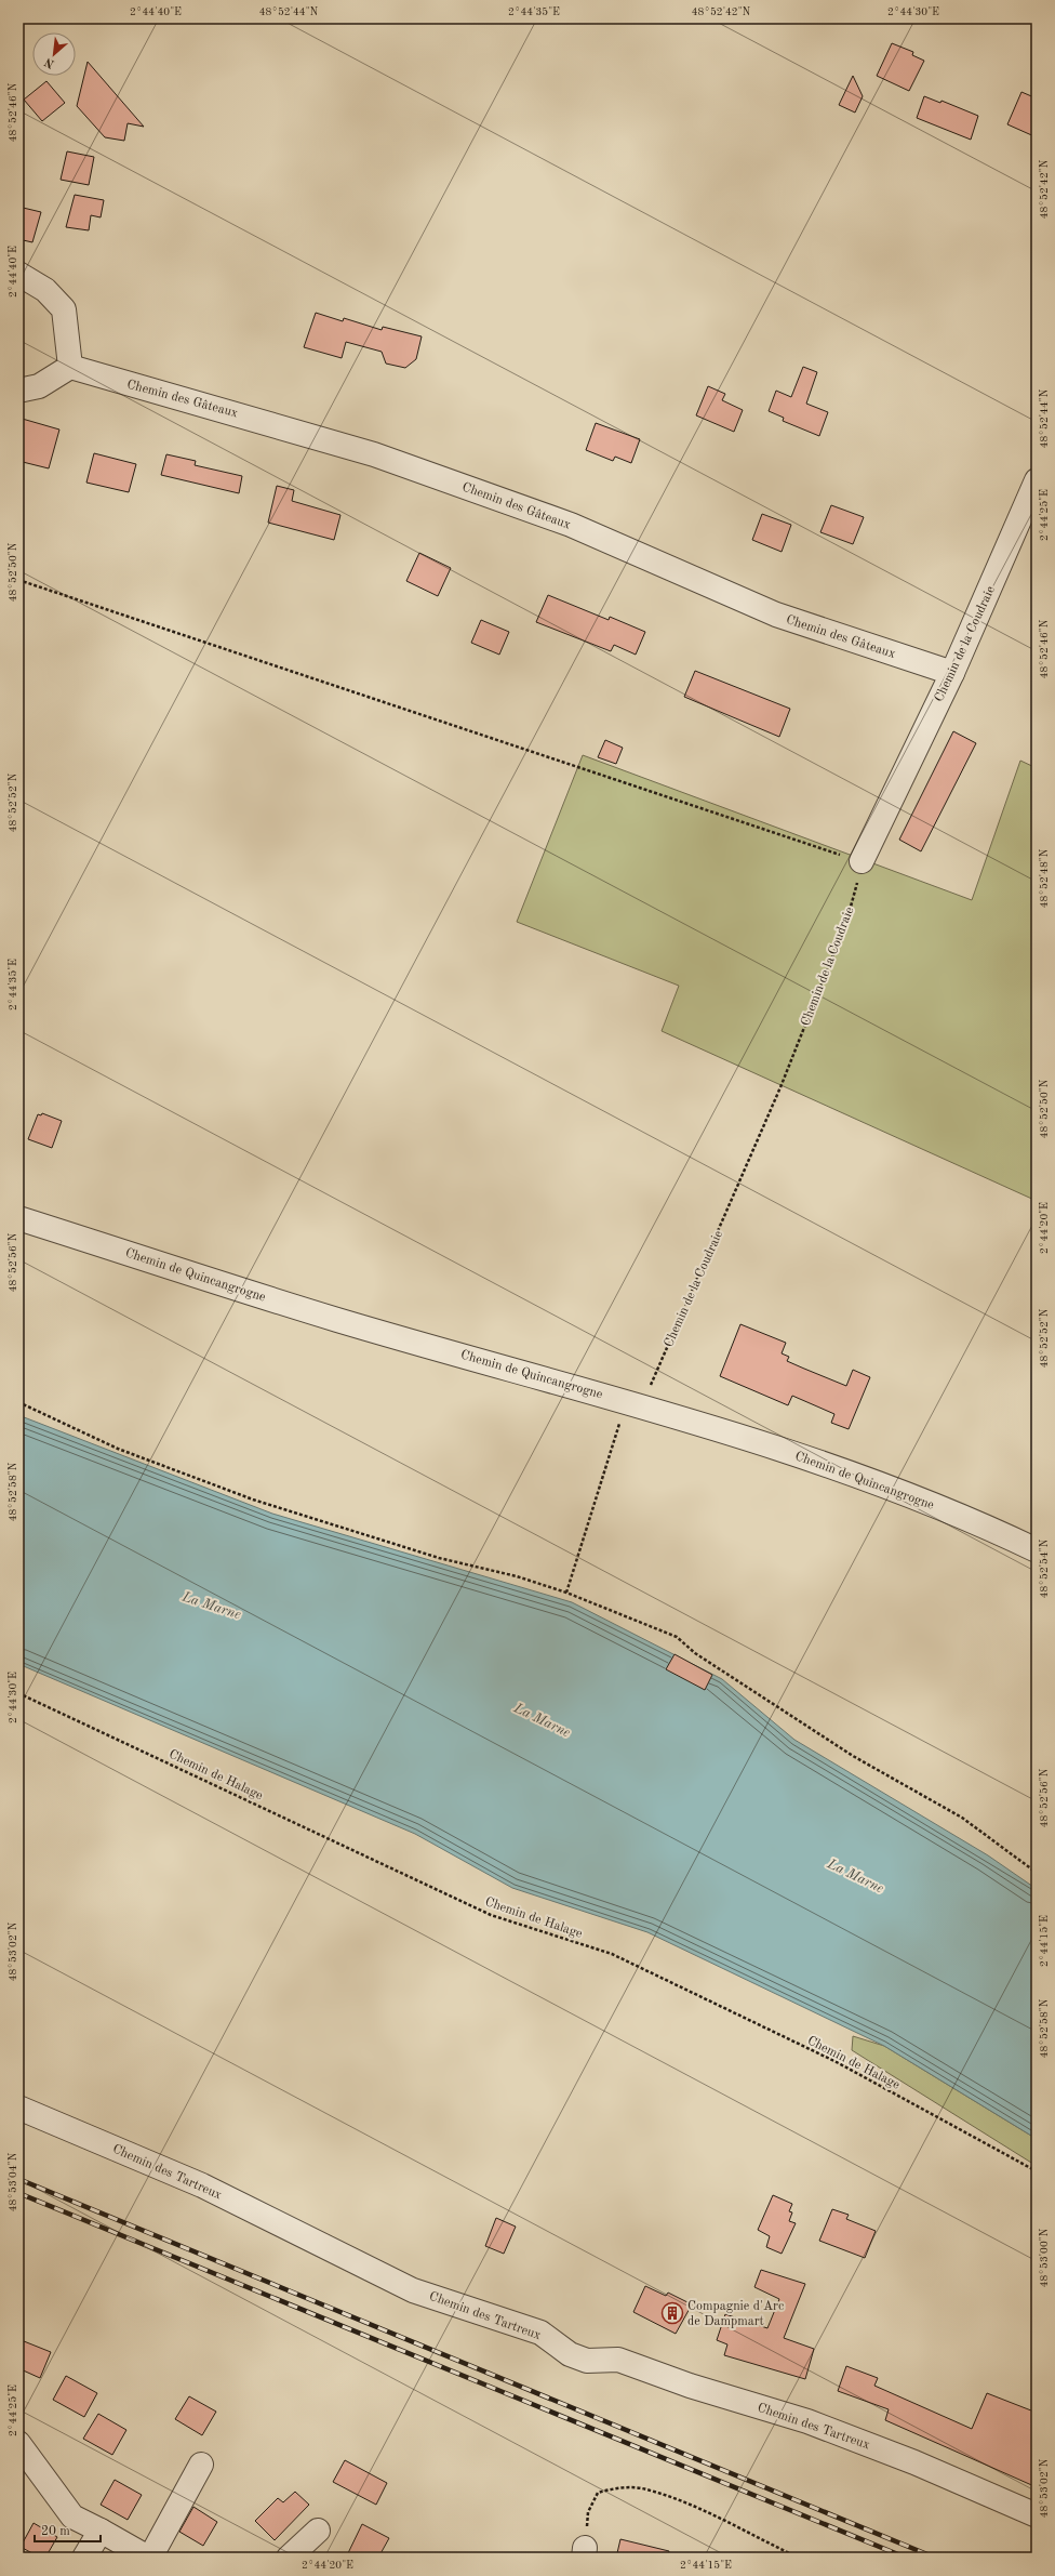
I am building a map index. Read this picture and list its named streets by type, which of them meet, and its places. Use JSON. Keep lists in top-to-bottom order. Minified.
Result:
{"streets":{"street":["Chemin des Gâteaux","Chemin de la Coudraie","Chemin de Quincangrogne","Chemin des Tartreux"],"path":["Chemin de Halage"]},"crossings":[["Chemin des Gâteaux","Chemin de la Coudraie"],["Chemin de la Coudraie","Chemin de Quincangrogne"]],"water":["La Marne"],"places":{"building":["Compagnie d'Arc de Dampmart"]},"scale_bar":"20 m","north":"bottom left","coordinates":["2°44'40\"E","48°52'44\"N","2°44'35\"E","48°52'42\"N","2°44'30\"E","48°52'46\"N","2°44'25\"E","48°52'50\"N","48°52'52\"N","48°52'48\"N","2°44'20\"E","48°52'56\"N","48°52'58\"N","48°52'54\"N","2°44'15\"E","48°53'02\"N","48°53'04\"N","48°53'00\"N"]}
